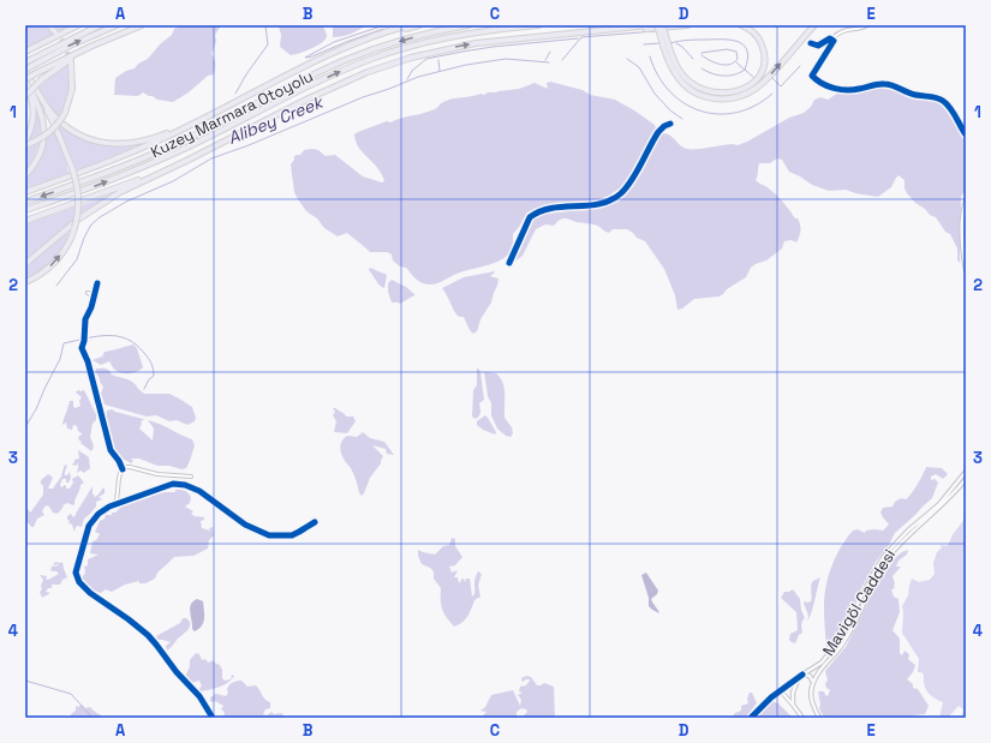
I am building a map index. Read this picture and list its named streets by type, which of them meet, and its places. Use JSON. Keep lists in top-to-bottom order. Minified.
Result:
{"streets":{"highway":["Kuzey Marmara Otoyolu"],"main road":["Mavigöl Caddesi"]},"water":["Alibey Creek"],"grid":{"columns":["A","B","C","D","E"],"rows":["1","2","3","4"]}}
